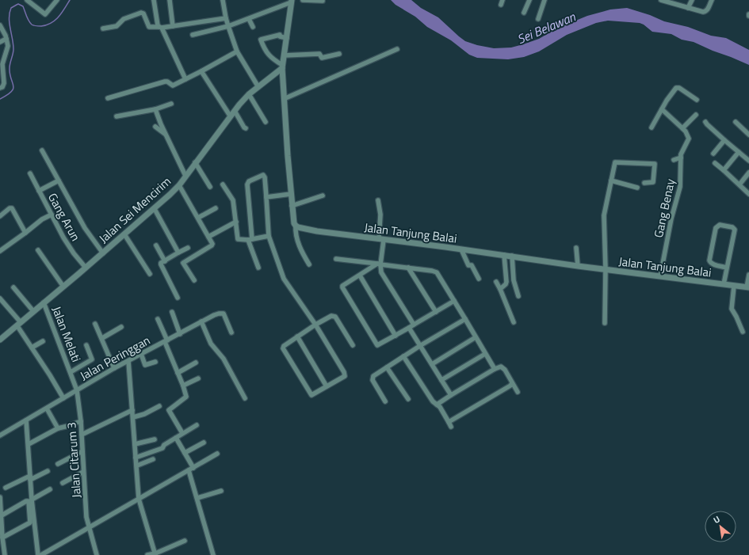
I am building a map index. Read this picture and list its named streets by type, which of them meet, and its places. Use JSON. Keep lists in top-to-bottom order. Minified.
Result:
{"streets":{"street":["Gang Benay","Jalan Sei Mencirim","Gang Arun","Jalan Tanjung Balai","Jalan Melati","Jalan Peringgan","Jalan Citarum 3"]},"crossings":[["Gang Benay","Jalan Tanjung Balai"],["Jalan Sei Mencirim","Gang Arun"],["Jalan Sei Mencirim","Jalan Melati"],["Jalan Melati","Jalan Peringgan"],["Jalan Melati","Jalan Citarum 3"],["Jalan Peringgan","Jalan Citarum 3"]],"water":["Sei Belawan"],"north":"top left"}
